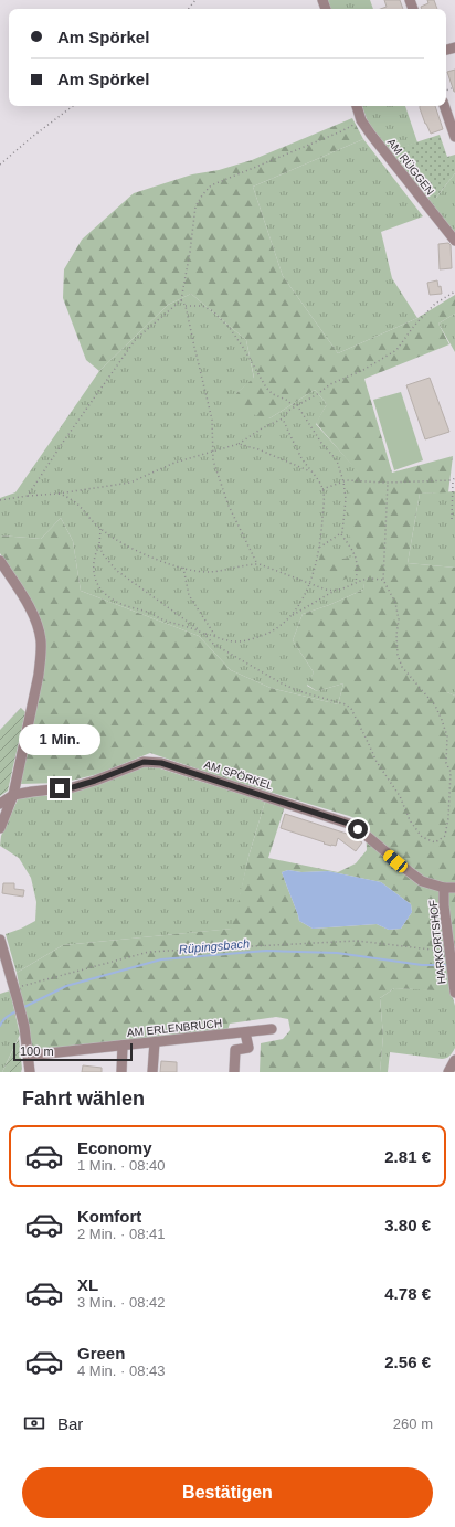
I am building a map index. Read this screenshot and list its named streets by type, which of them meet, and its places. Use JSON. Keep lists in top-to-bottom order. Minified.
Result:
{"streets":{"street":["AM RÜGGEN","AM SPÖRKEL","HARKORTSHOF","AM ERLENBRUCH"]},"crossings":[["AM SPÖRKEL","HARKORTSHOF"]],"water":["Rüpingsbach"],"scale_bar":"100 m","page":{"banner":["Am Spörkel","Am Spörkel"],"bubble":"1 Min.","scale":"100 m","heading":"Fahrt wählen","list":[{"name":"Economy","note":"1 Min. · 08:40","value":"2.81 €"},{"name":"Komfort","note":"2 Min. · 08:41","value":"3.80 €"},{"name":"XL","note":"3 Min. · 08:42","value":"4.78 €"},{"name":"Green","note":"4 Min. · 08:43","value":"2.56 €"}],"pay":["Bar","260 m"],"buttons":"Bestätigen"}}
